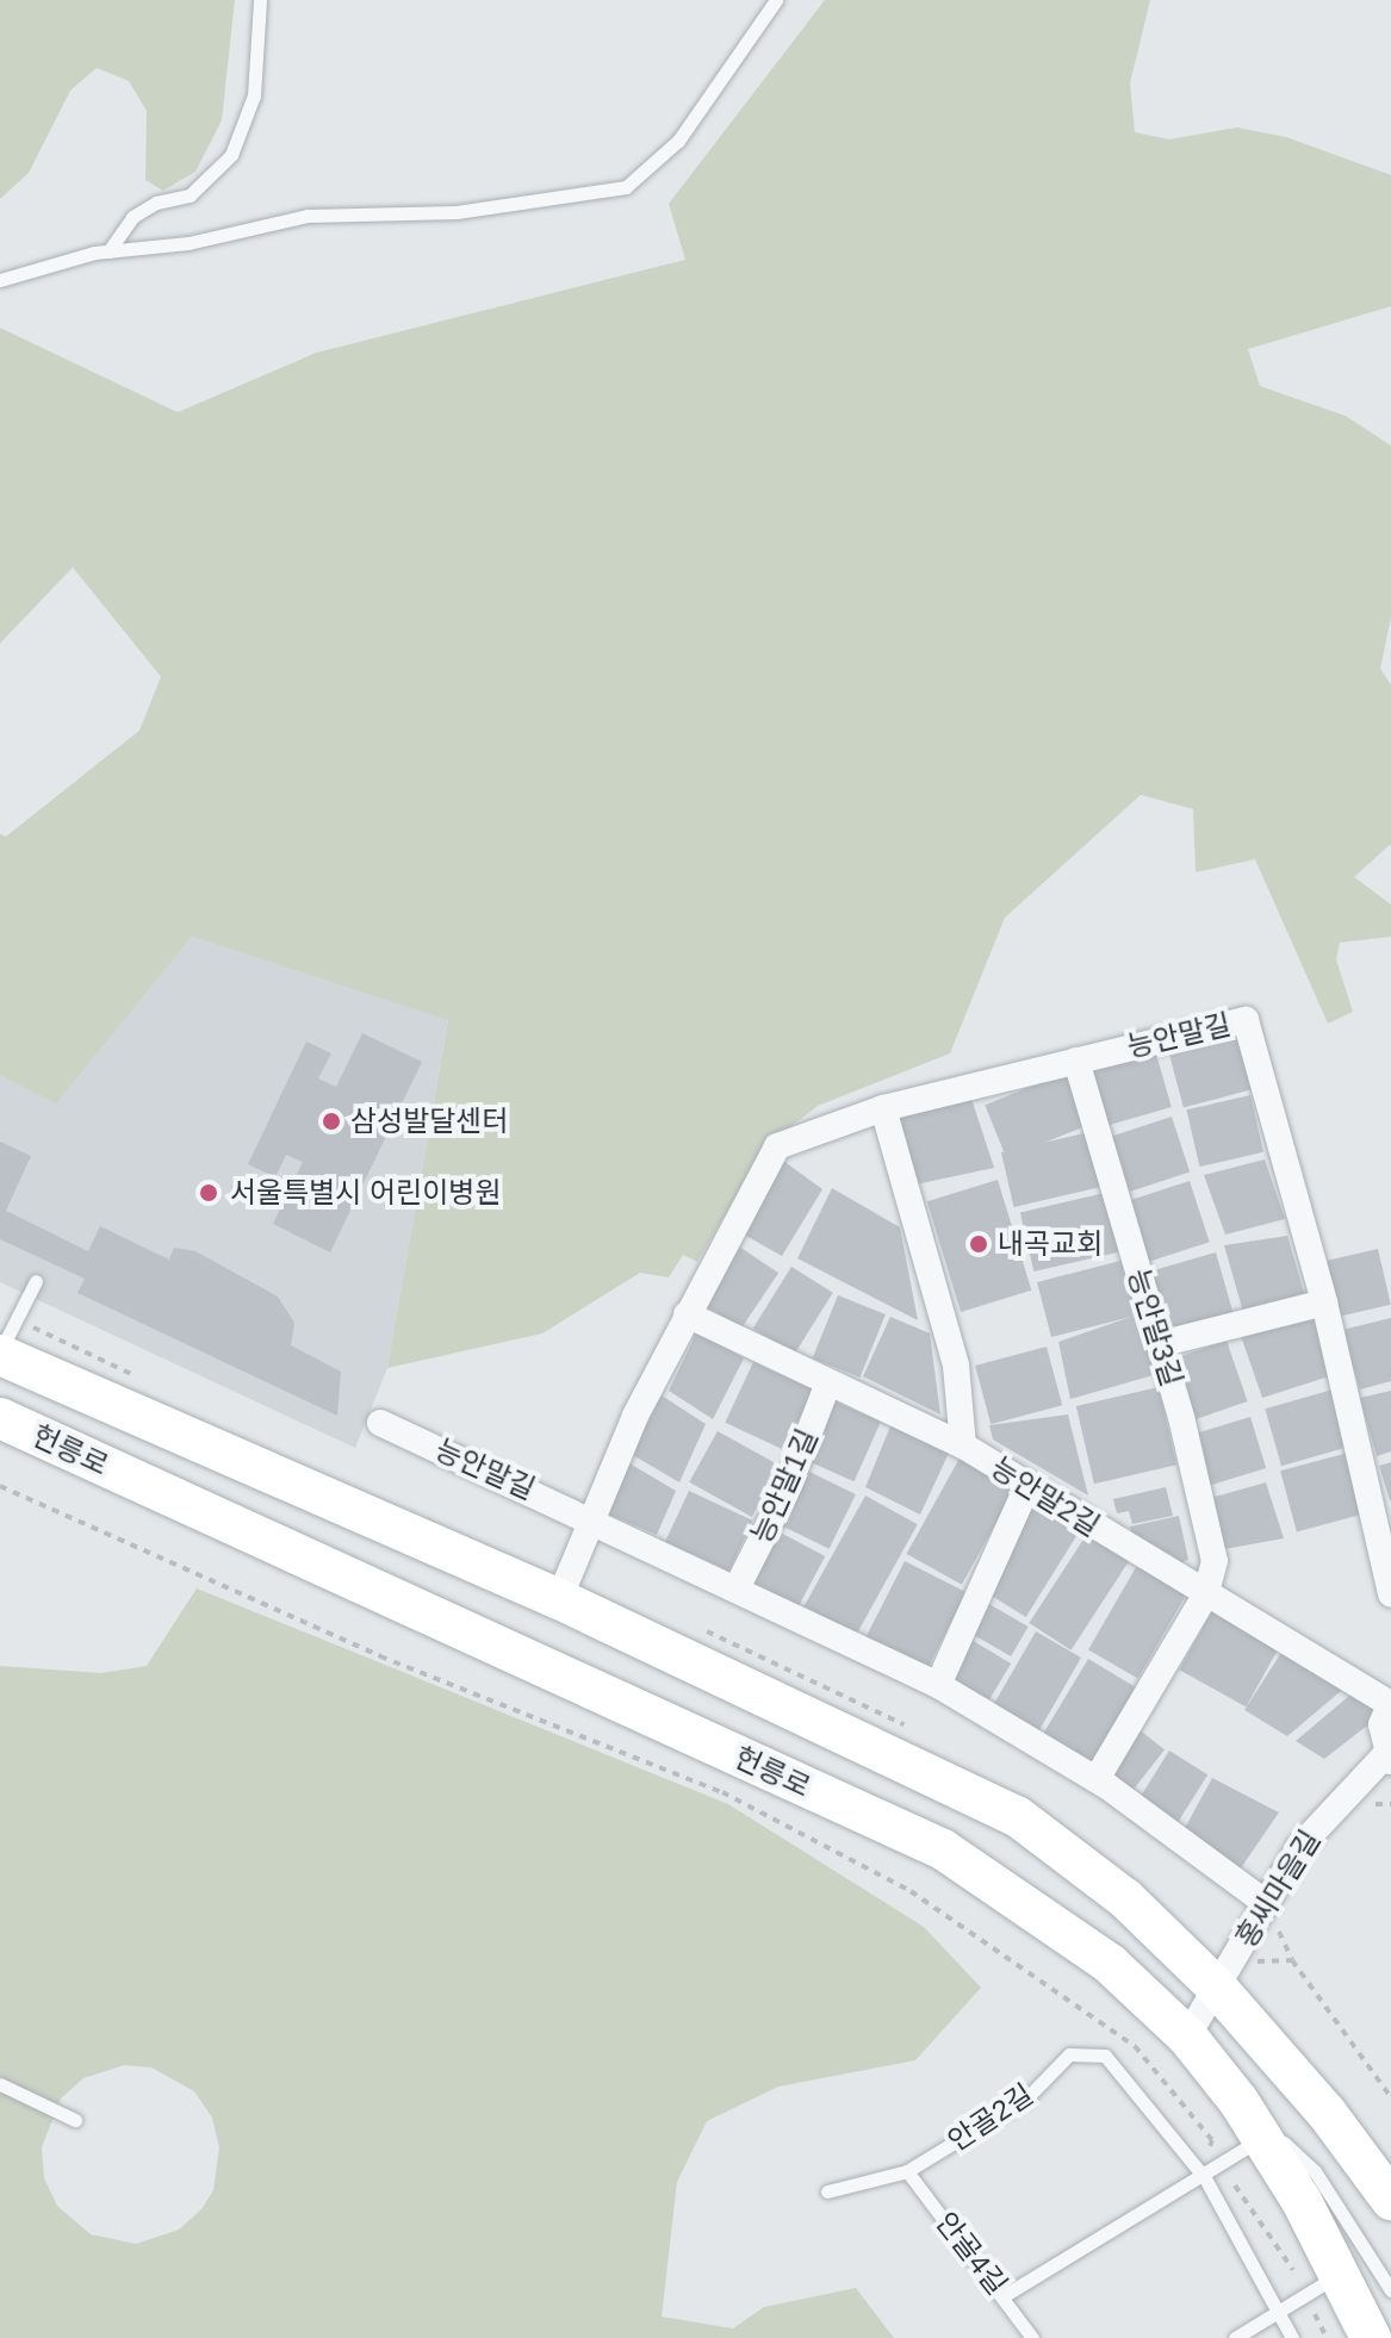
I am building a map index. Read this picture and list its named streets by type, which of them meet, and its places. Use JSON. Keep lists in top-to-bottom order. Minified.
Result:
{"streets":{"main road":["헌릉로"],"street":["능안말길","능안말3길","능안말1길","능안말2길","홍씨마을길"],"lane":["안골2길","안골4길"]},"crossings":[["능안말길","능안말3길"],["능안말길","헌릉로"],["능안말길","능안말2길"],["능안말3길","능안말2길"],["헌릉로","홍씨마을길"],["능안말1길","능안말2길"],["안골2길","안골4길"]],"places":["삼성발달센터","서울특별시 어린이병원","내곡교회"]}
